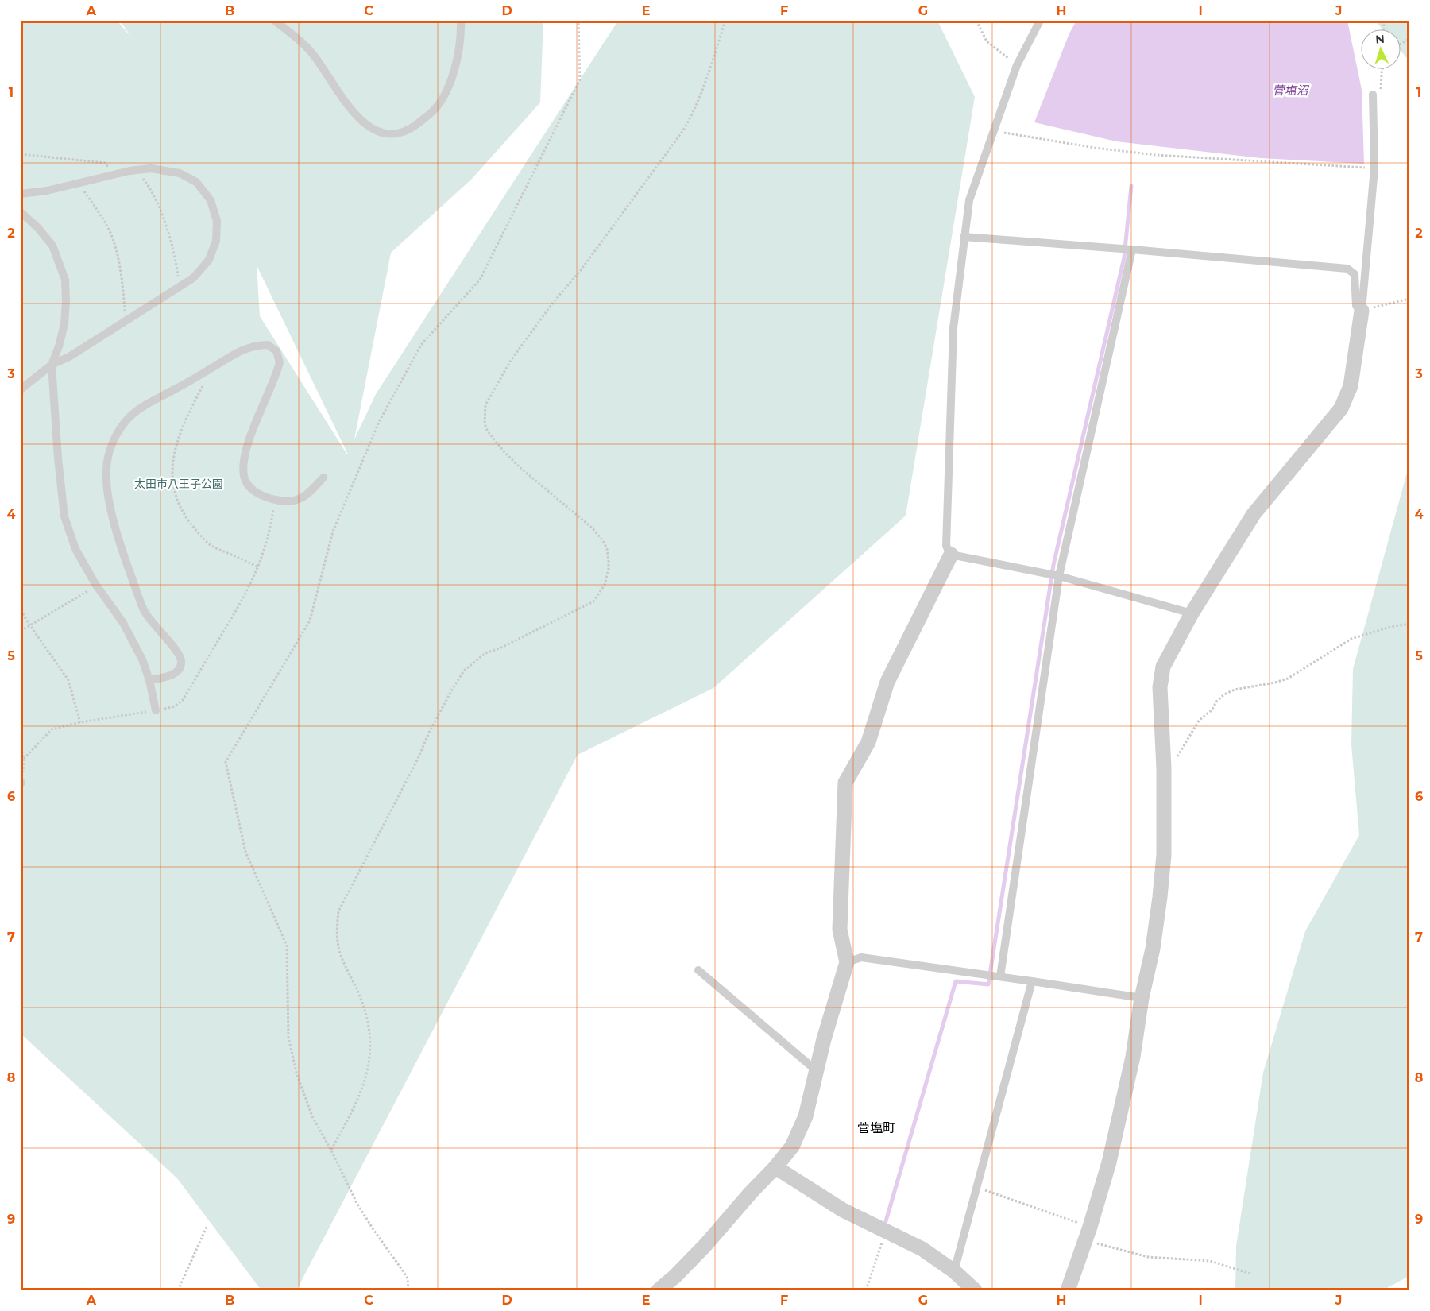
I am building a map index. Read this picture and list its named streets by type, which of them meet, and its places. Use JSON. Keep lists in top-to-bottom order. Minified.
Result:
{"districts":["菅塩町"],"water":["菅塩沼"],"parks":["太田市八王子公園"],"north":"top","grid":{"columns":["A","B","C","D","E","F","G","H","I","J"],"rows":["1","2","3","4","5","6","7","8","9"]}}
